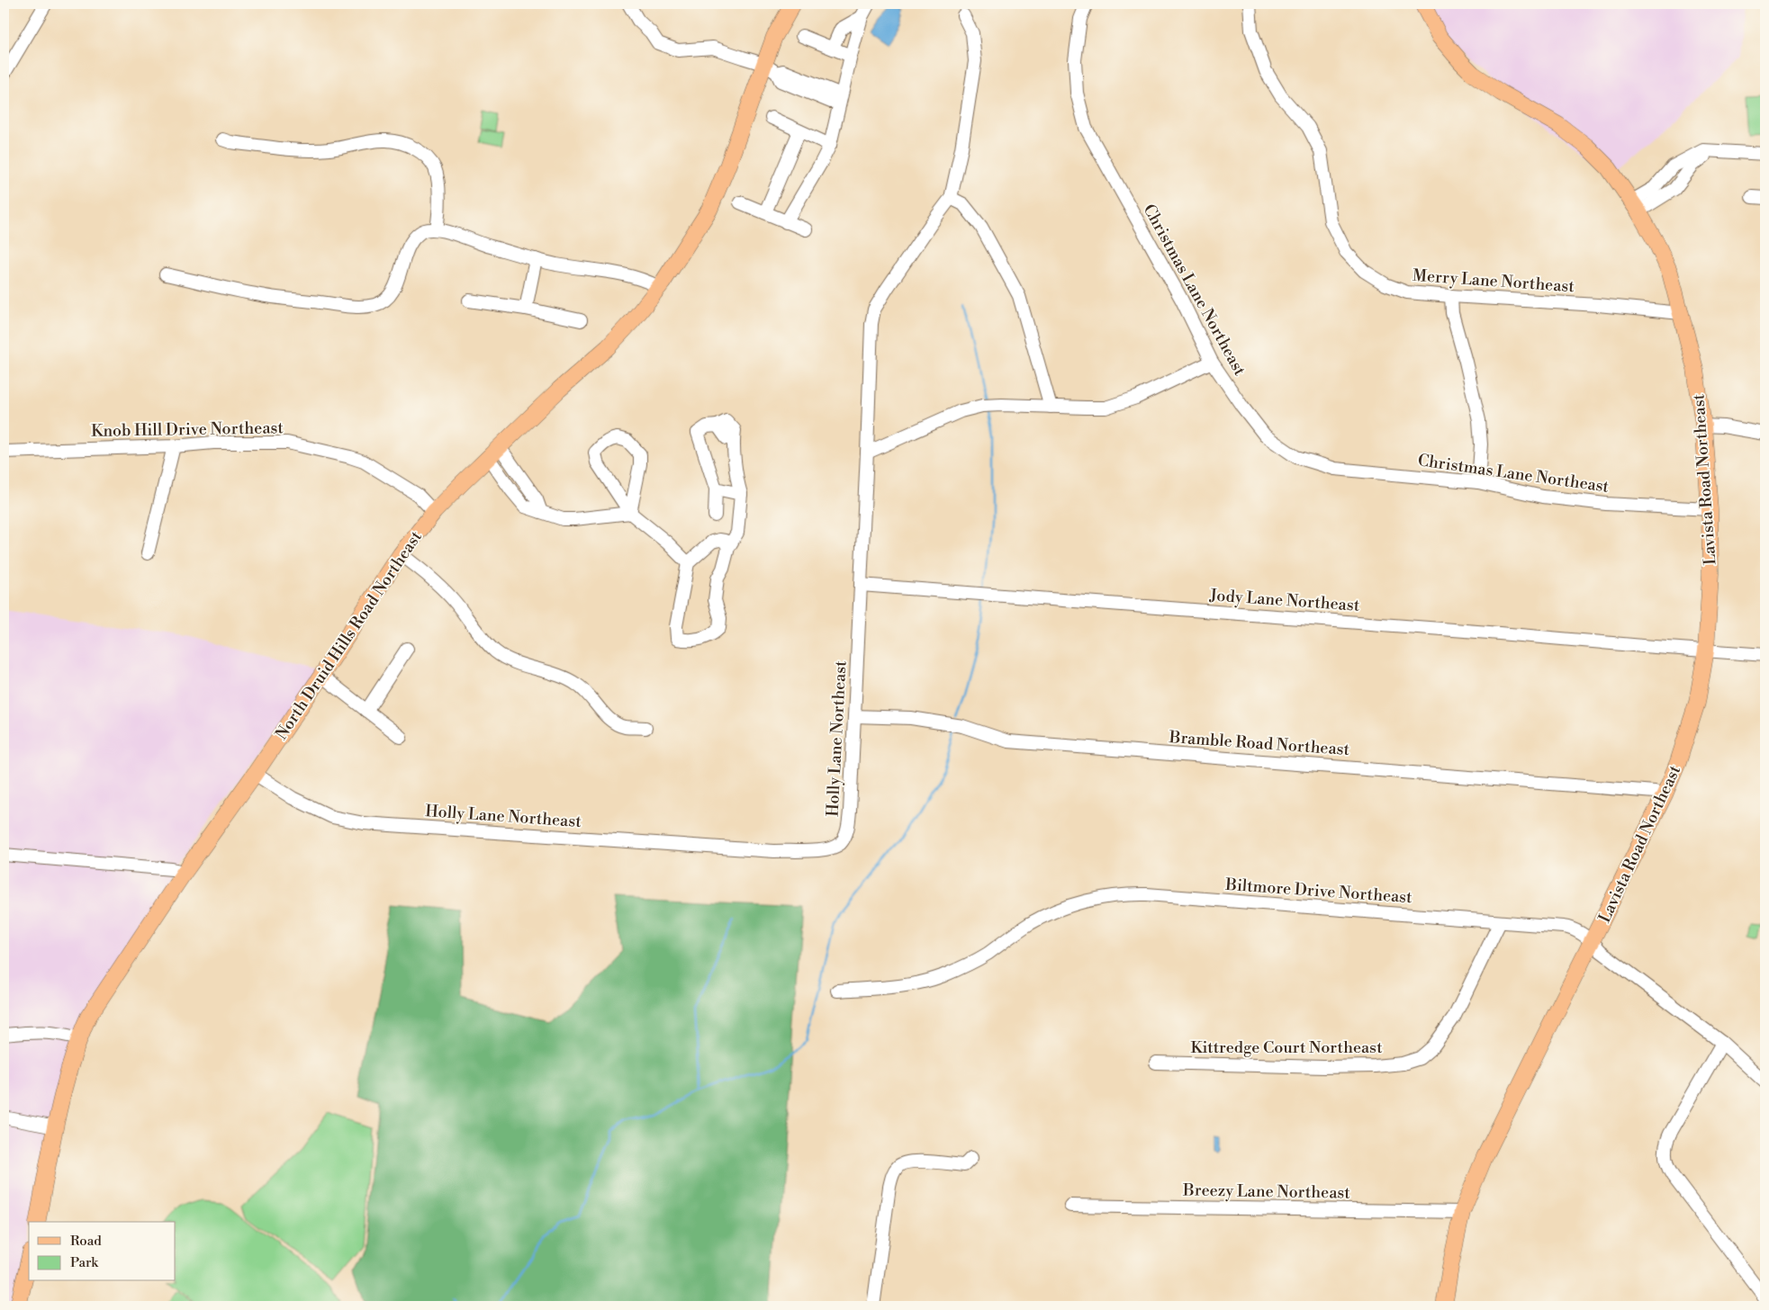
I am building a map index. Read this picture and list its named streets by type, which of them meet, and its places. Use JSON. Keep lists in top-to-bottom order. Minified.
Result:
{"streets":{"main road":["Lavista Road Northeast","North Druid Hills Road Northeast"],"street":["Merry Lane Northeast","Christmas Lane Northeast","Knob Hill Drive Northeast","Jody Lane Northeast","Holly Lane Northeast","Bramble Road Northeast","Biltmore Drive Northeast","Kittredge Court Northeast","Breezy Lane Northeast"]},"crossings":[["Merry Lane Northeast","Lavista Road Northeast"],["Christmas Lane Northeast","Lavista Road Northeast"],["Knob Hill Drive Northeast","North Druid Hills Road Northeast"],["Lavista Road Northeast","Jody Lane Northeast"],["Lavista Road Northeast","Bramble Road Northeast"],["Lavista Road Northeast","Biltmore Drive Northeast"],["Lavista Road Northeast","Breezy Lane Northeast"],["Jody Lane Northeast","Holly Lane Northeast"],["North Druid Hills Road Northeast","Holly Lane Northeast"],["Holly Lane Northeast","Bramble Road Northeast"],["Biltmore Drive Northeast","Kittredge Court Northeast"]],"legend":["Road","Park"]}
